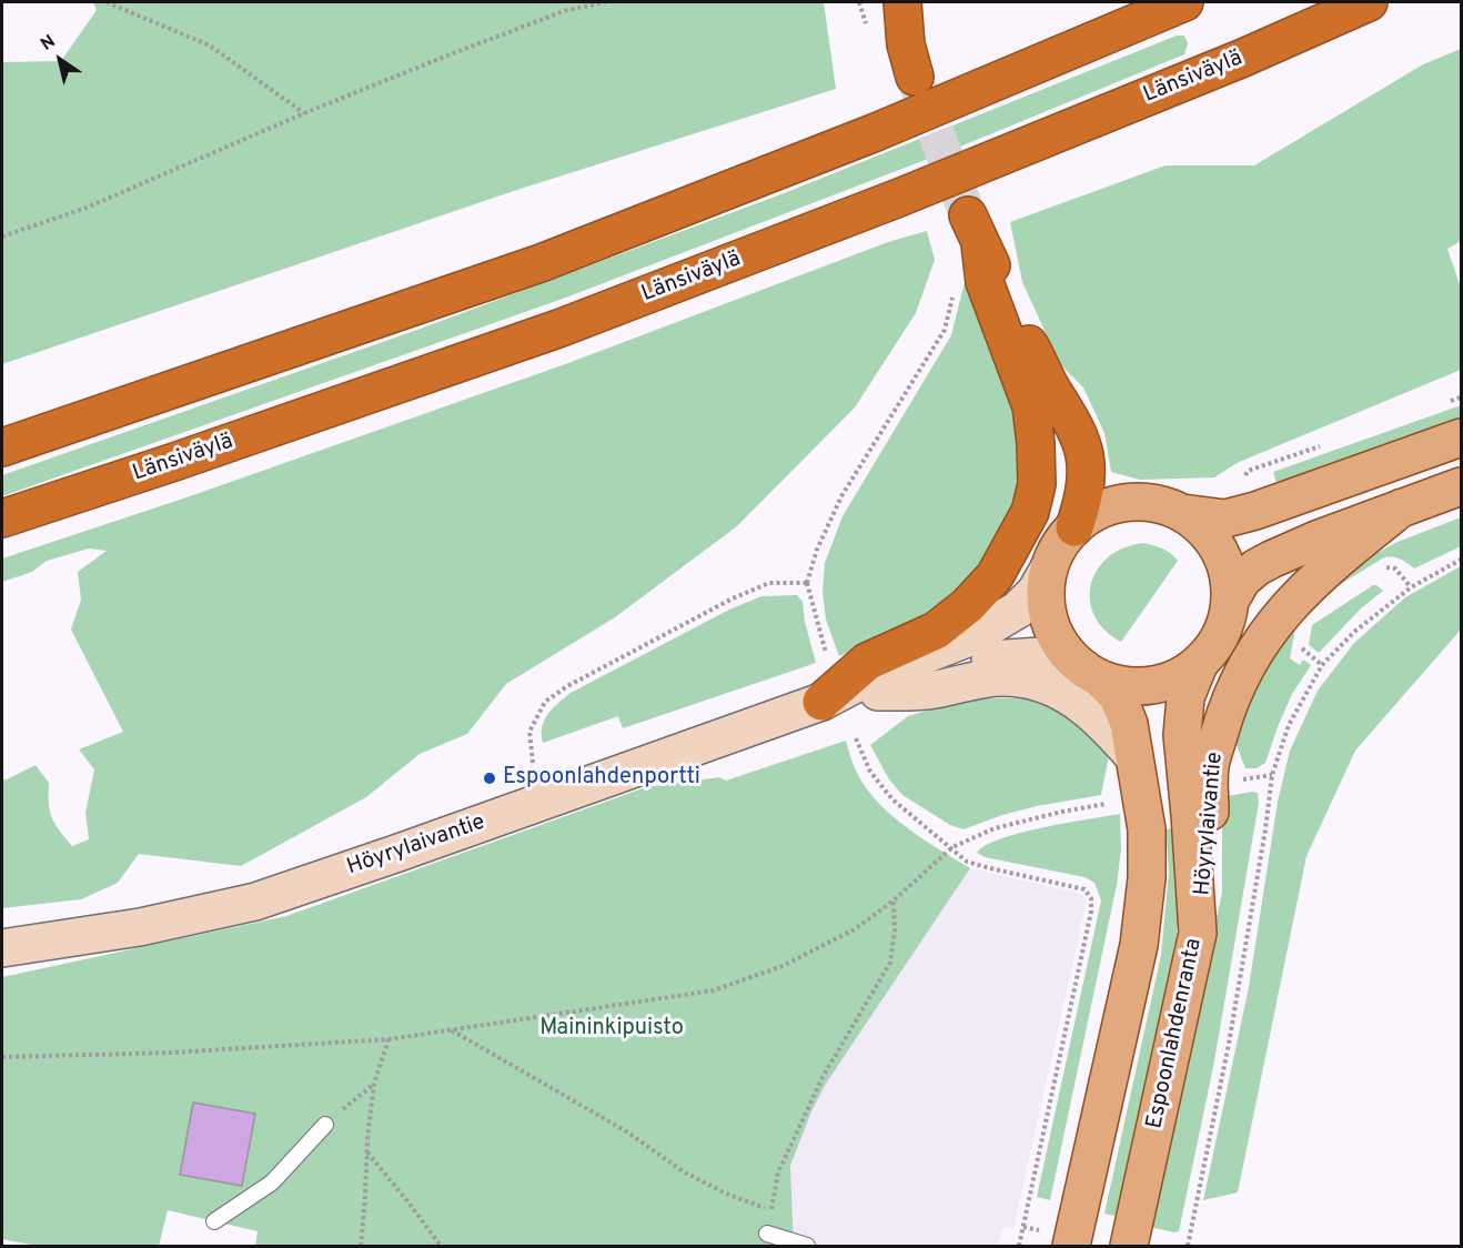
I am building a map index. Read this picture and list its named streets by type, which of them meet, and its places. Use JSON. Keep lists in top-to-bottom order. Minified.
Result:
{"streets":{"highway":["Länsiväylä"],"main road":["Höyrylaivantie","Espoonlahdenranta"]},"crossings":[["Höyrylaivantie","Espoonlahdenranta"]],"parks":["Maininkipuisto"],"places":["Espoonlahdenportti"],"north":"top left"}
